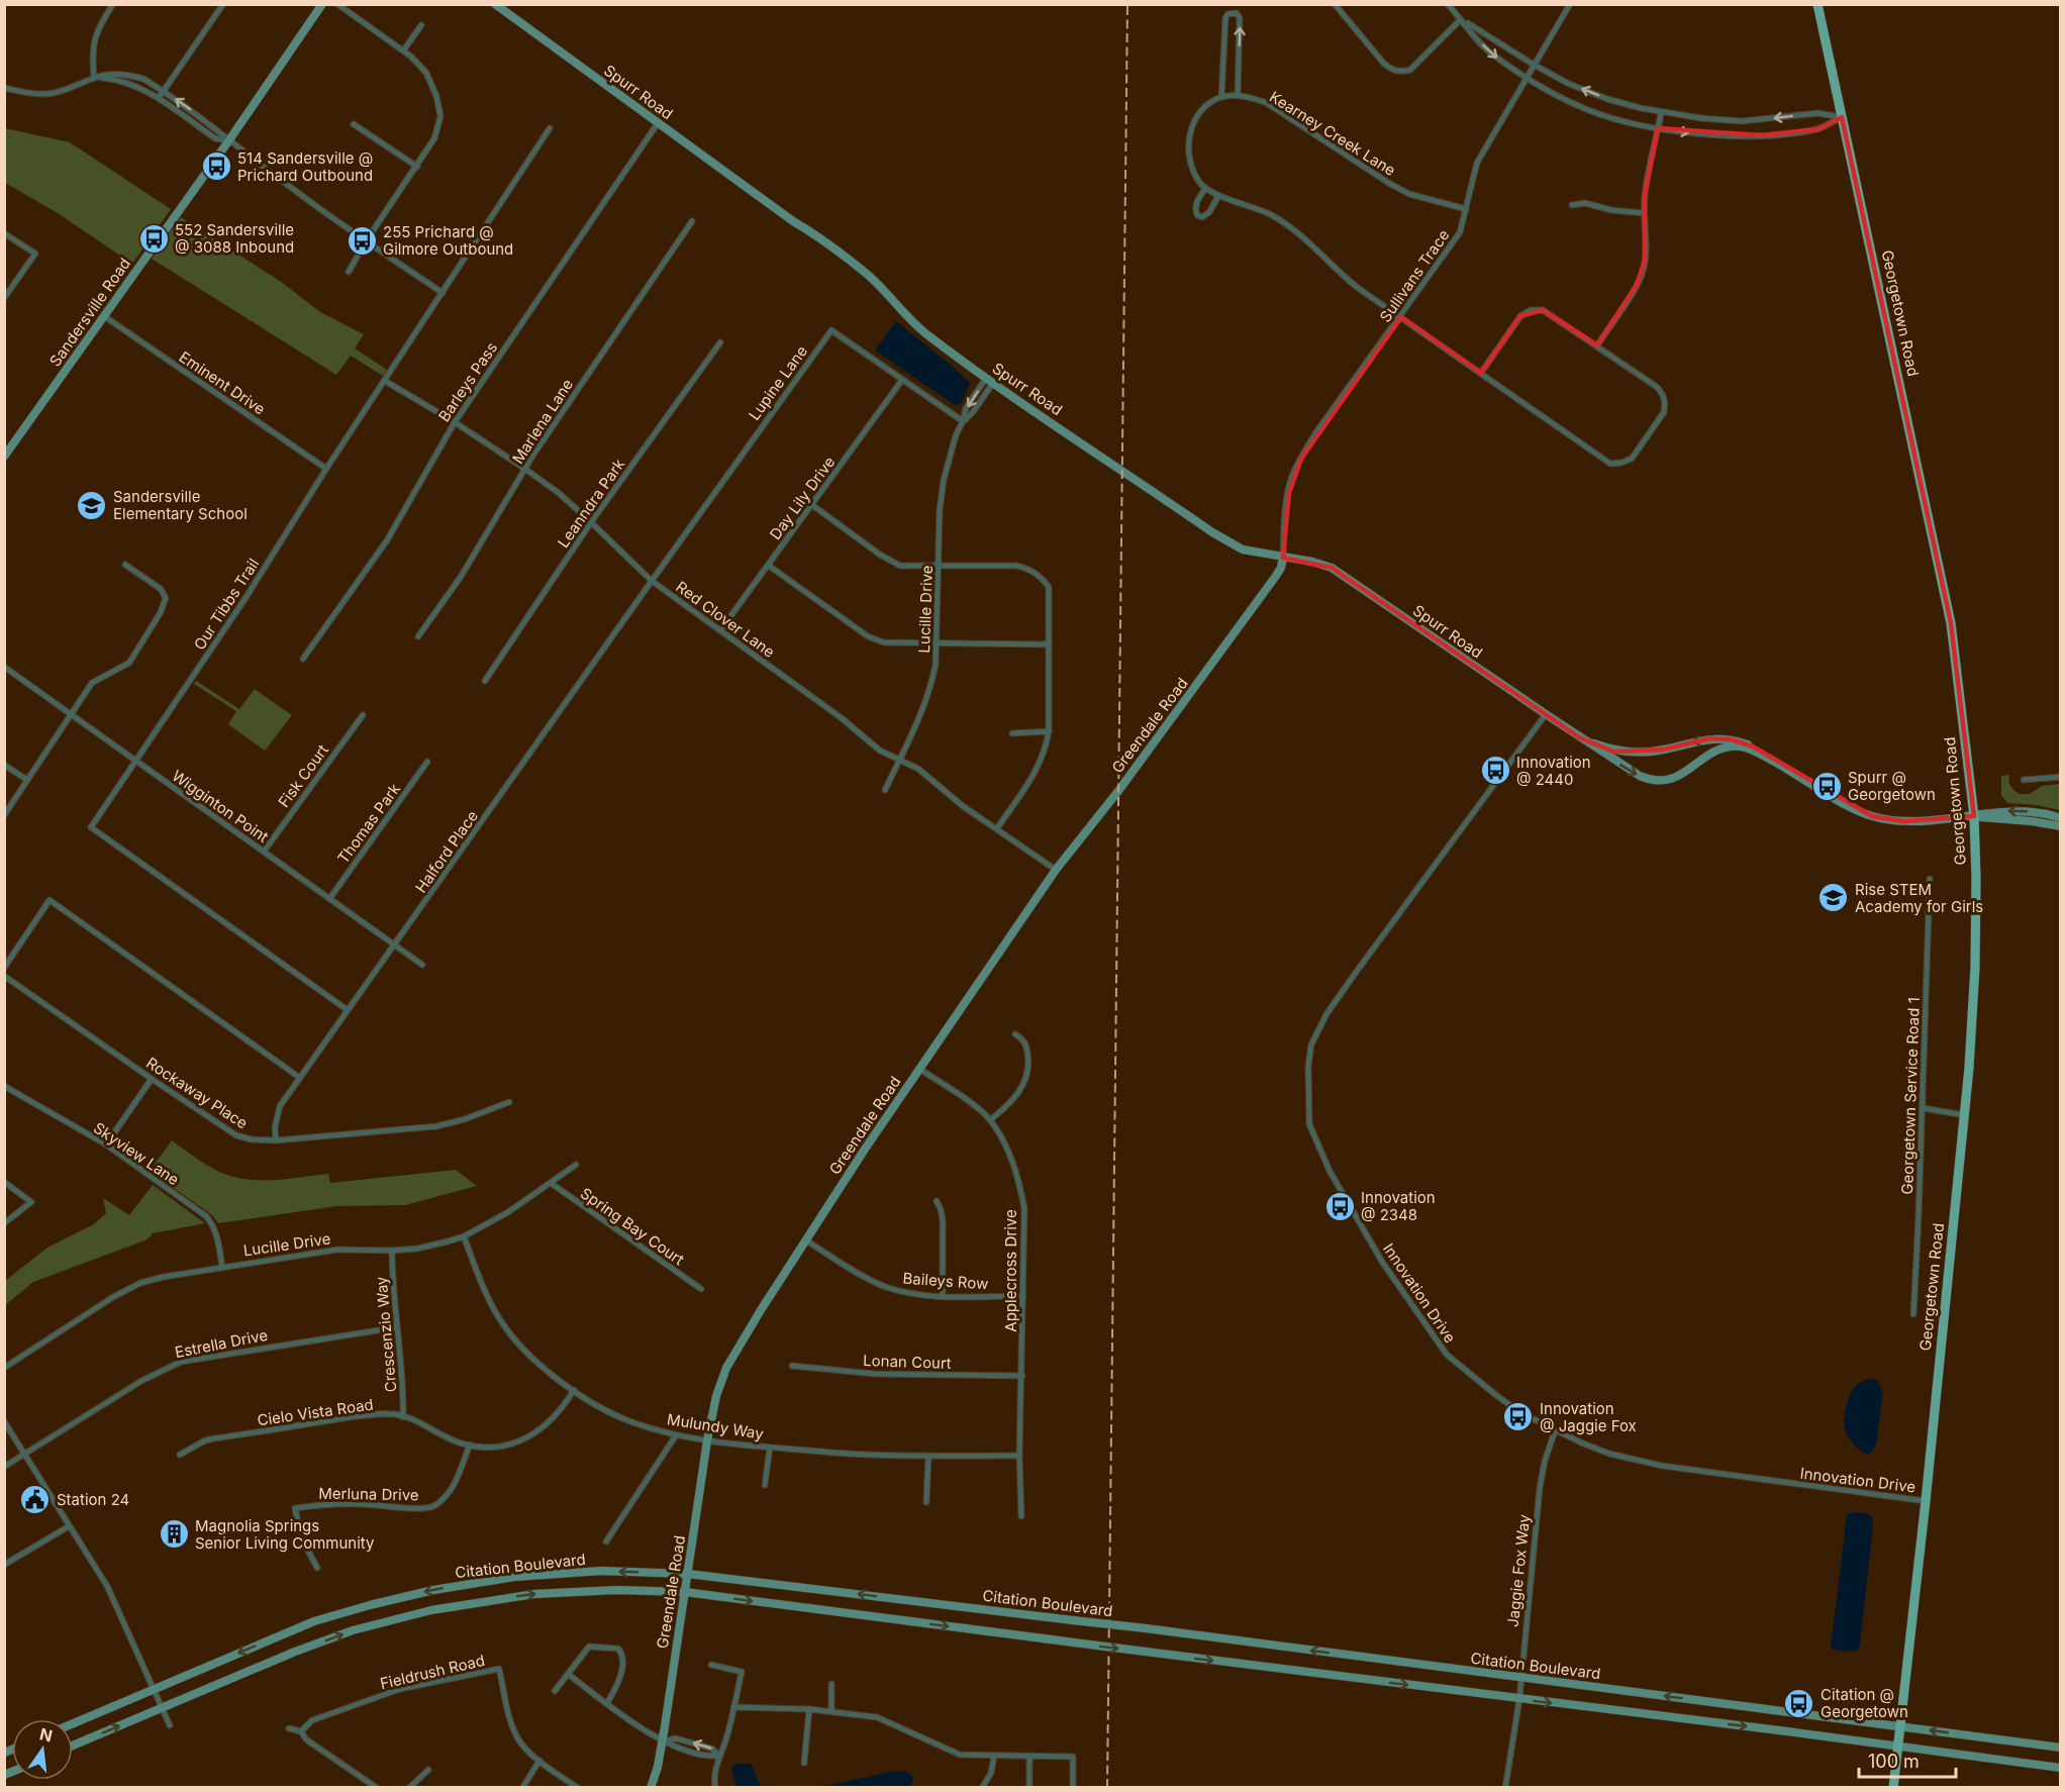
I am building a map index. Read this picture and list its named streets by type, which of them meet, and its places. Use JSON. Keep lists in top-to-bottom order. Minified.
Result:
{"streets":{"main road":["Spurr Road","Sandersville Road","Georgetown Road","Greendale Road","Citation Boulevard"],"street":["Kearney Creek Lane","Sullivans Trace","Barleys Pass","Eminent Drive","Lupine Lane","Marlena Lane","Day Lily Drive","Leanndra Park","Our Tibbs Trail","Lucille Drive","Red Clover Lane","Fisk Court","Wigginton Point","Thomas Park","Halford Place","Rockaway Place","Georgetown Service Road 1","Skyview Lane","Spring Bay Court","Applecross Drive","Baileys Row","Innovation Drive","Crescenzio Way","Estrella Drive","Lonan Court","Cielo Vista Road","Mulundy Way","Merluna Drive","Jaggie Fox Way","Fieldrush Road"]},"crossings":[["Spurr Road","Sullivans Trace"],["Spurr Road","Georgetown Road"],["Spurr Road","Barleys Pass"],["Spurr Road","Lucille Drive"],["Spurr Road","Greendale Road"],["Spurr Road","Innovation Drive"],["Kearney Creek Lane","Sullivans Trace"],["Sullivans Trace","Greendale Road"],["Sandersville Road","Eminent Drive"],["Georgetown Road","Innovation Drive"],["Georgetown Road","Citation Boulevard"],["Barleys Pass","Red Clover Lane"],["Eminent Drive","Our Tibbs Trail"],["Lupine Lane","Day Lily Drive"],["Lupine Lane","Lucille Drive"],["Lupine Lane","Red Clover Lane"],["Lupine Lane","Halford Place"],["Marlena Lane","Red Clover Lane"],["Day Lily Drive","Red Clover Lane"],["Leanndra Park","Red Clover Lane"],["Our Tibbs Trail","Red Clover Lane"],["Our Tibbs Trail","Wigginton Point"],["Our Tibbs Trail","Halford Place"],["Lucille Drive","Red Clover Lane"],["Lucille Drive","Skyview Lane"],["Lucille Drive","Spring Bay Court"],["Lucille Drive","Crescenzio Way"],["Lucille Drive","Mulundy Way"],["Red Clover Lane","Greendale Road"],["Red Clover Lane","Halford Place"],["Greendale Road","Applecross Drive"],["Greendale Road","Baileys Row"],["Greendale Road","Mulundy Way"],["Greendale Road","Citation Boulevard"],["Fisk Court","Wigginton Point"],["Wigginton Point","Thomas Park"],["Wigginton Point","Halford Place"],["Halford Place","Rockaway Place"],["Applecross Drive","Baileys Row"],["Applecross Drive","Lonan Court"],["Applecross Drive","Mulundy Way"],["Innovation Drive","Jaggie Fox Way"],["Crescenzio Way","Estrella Drive"],["Crescenzio Way","Cielo Vista Road"],["Cielo Vista Road","Mulundy Way"],["Cielo Vista Road","Merluna Drive"],["Citation Boulevard","Jaggie Fox Way"]],"places":{"bus stop":["514 Sandersville @ Prichard Outbound","552 Sandersville @ 3088 Inbound","255 Prichard @ Gilmore Outbound","Innovation @ 2440","Spurr @ Georgetown","Innovation @ 2348","Innovation @ Jaggie Fox","Citation @ Georgetown"],"school or university":["Sandersville Elementary School","Rise STEM Academy for Girls"],"public building":["Station 24"],"building":["Magnolia Springs Senior Living Community"]},"scale_bar":"100 m","north":"top"}
